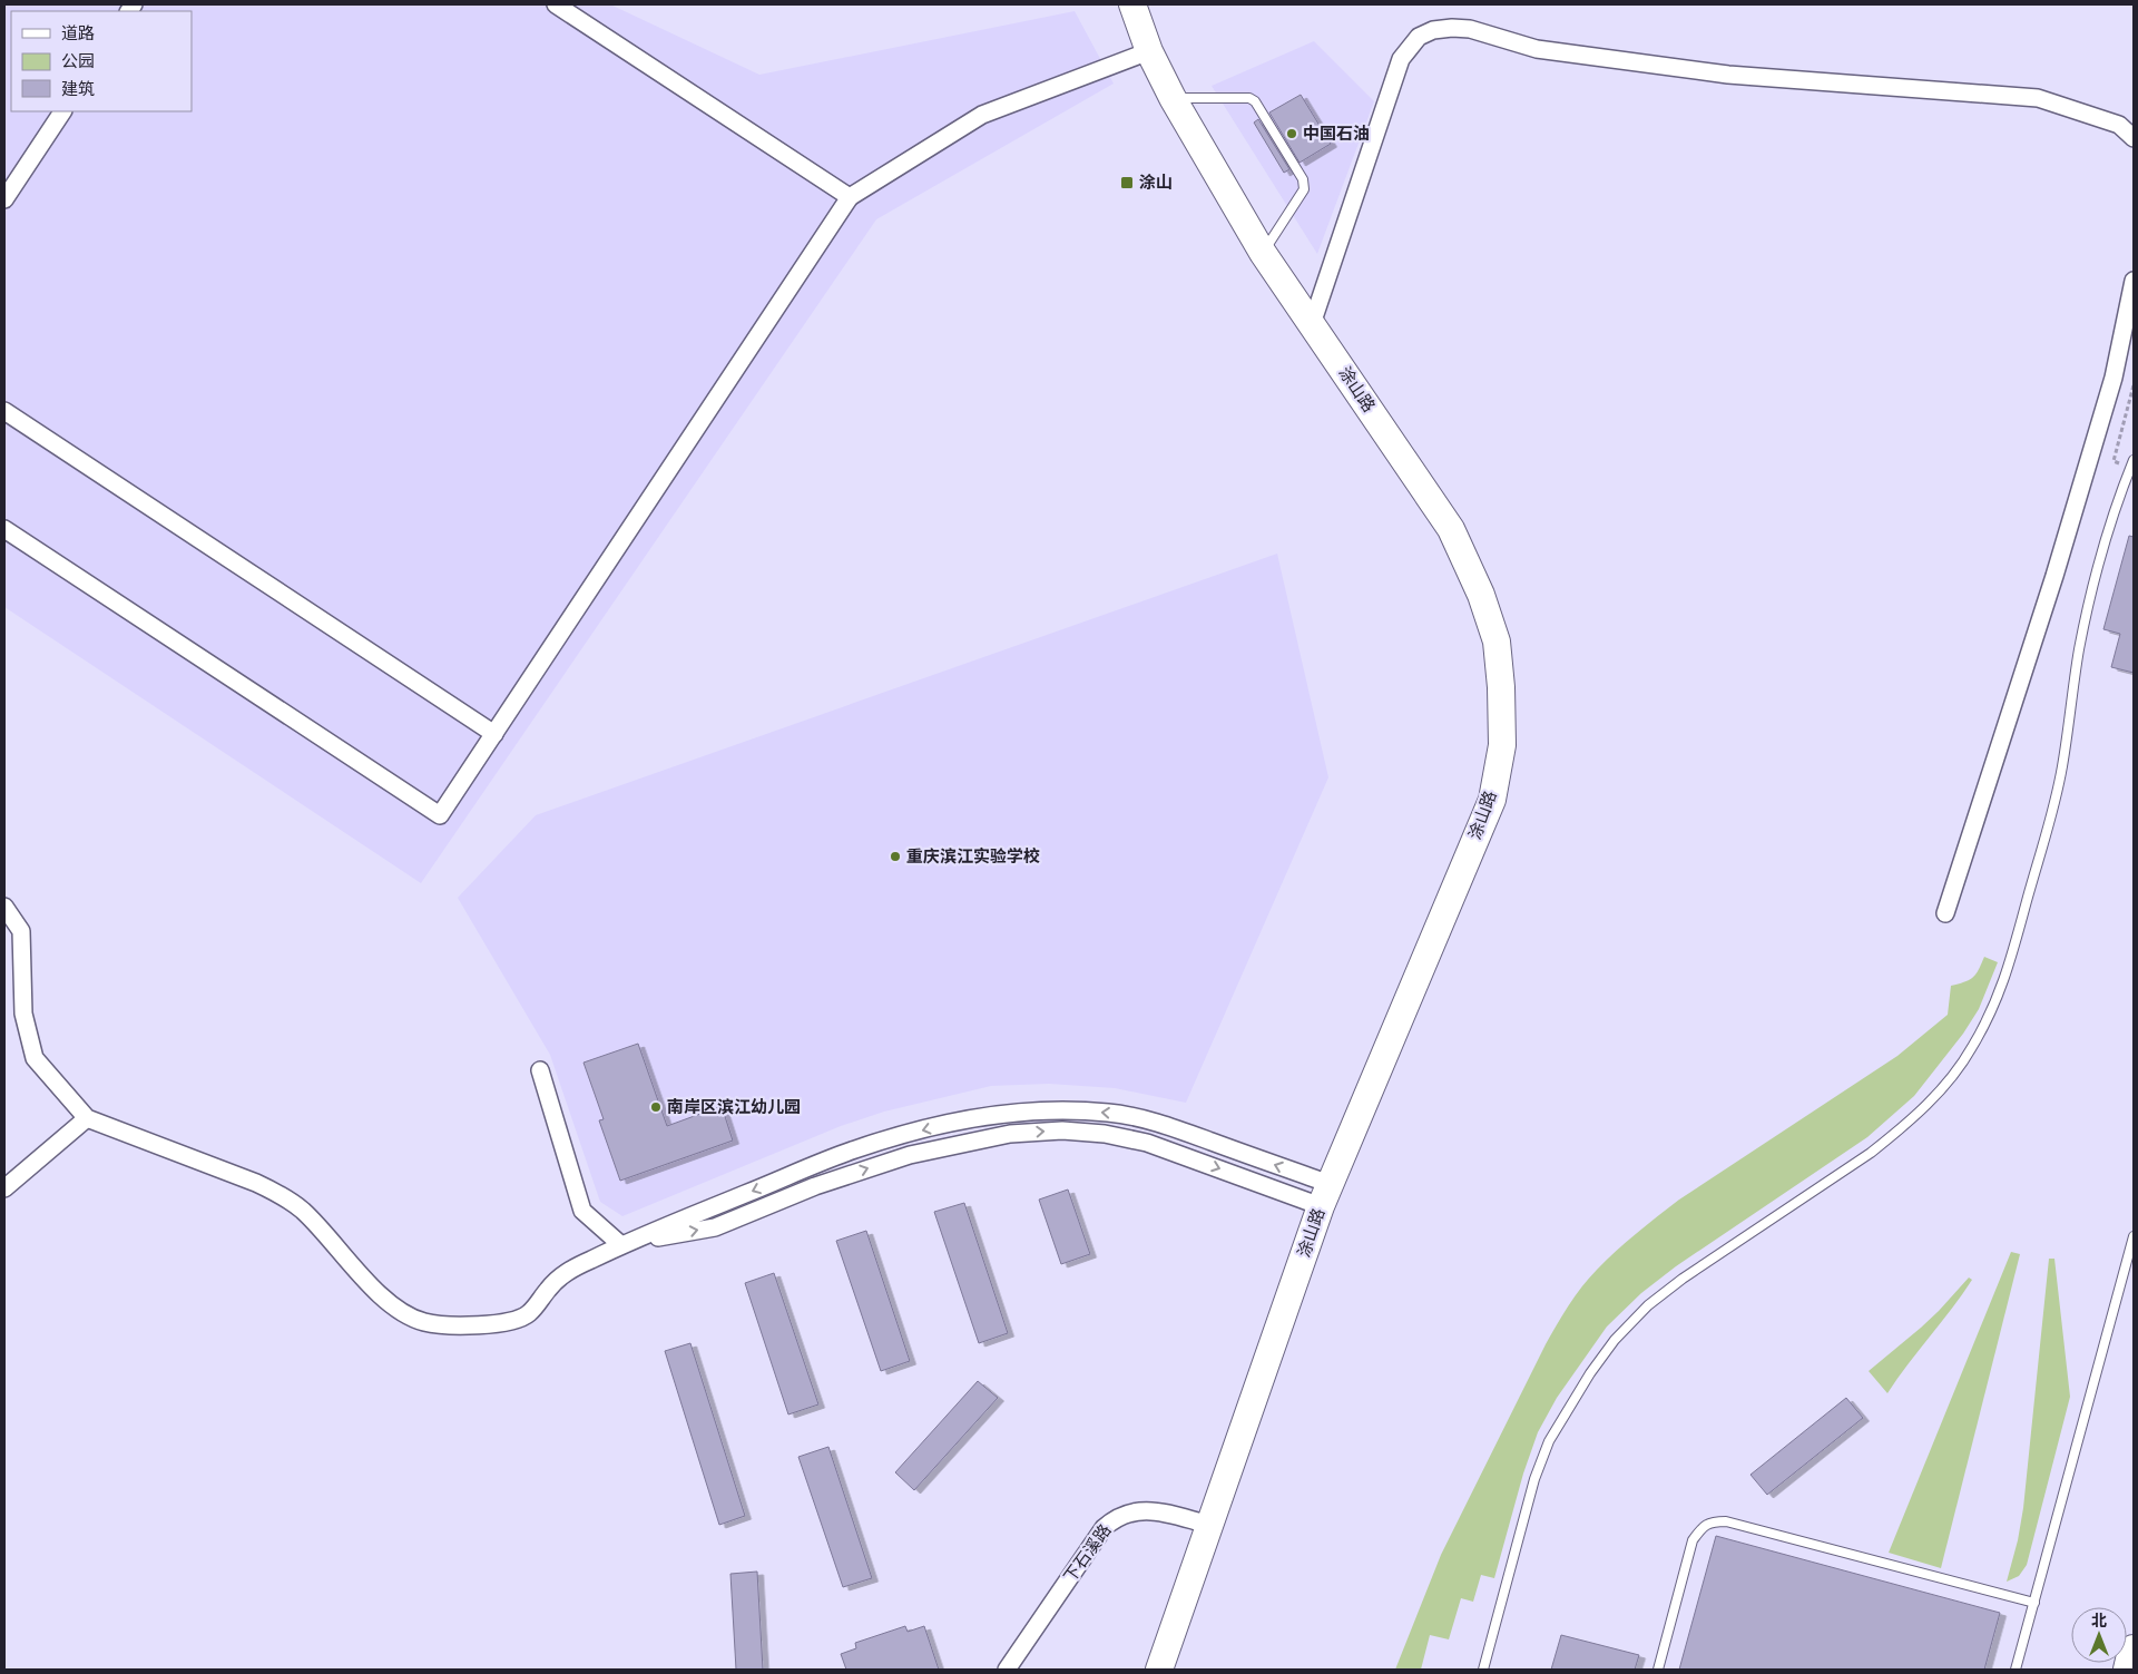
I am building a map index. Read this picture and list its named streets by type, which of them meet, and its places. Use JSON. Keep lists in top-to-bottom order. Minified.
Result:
{"streets":{"main road":["涂山路"],"street":["下石溪路"]},"crossings":[["涂山路","下石溪路"]],"places":{"other":["中国石油","重庆滨江实验学校","南岸区滨江幼儿园"],"transit":["涂山"]},"legend":["道路","公园","建筑"],"north":"top"}
